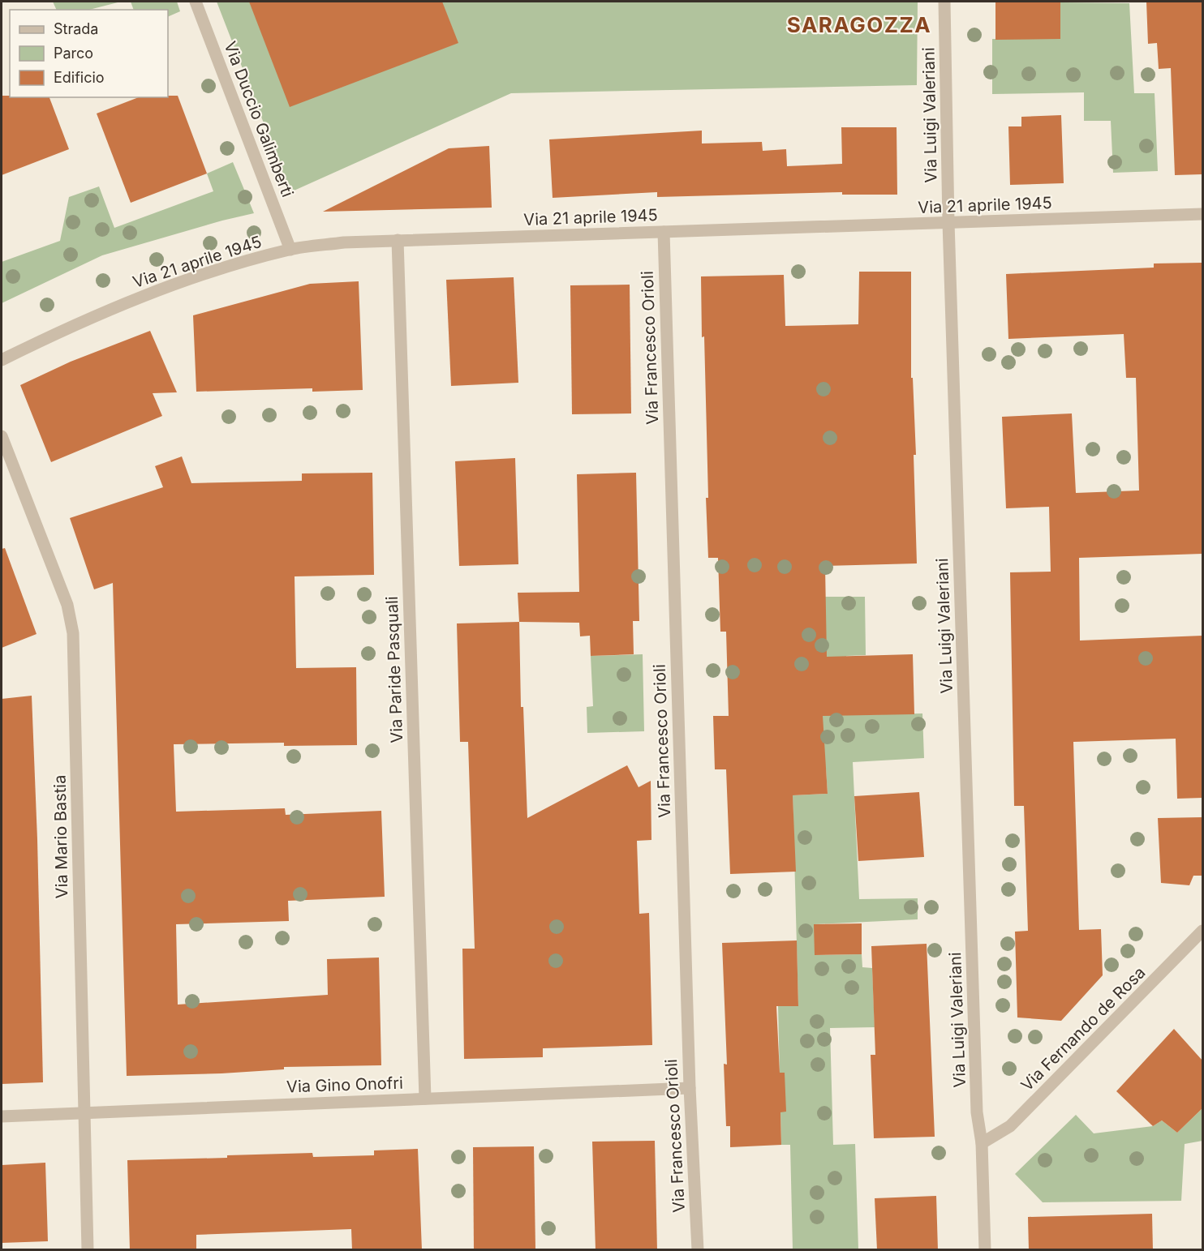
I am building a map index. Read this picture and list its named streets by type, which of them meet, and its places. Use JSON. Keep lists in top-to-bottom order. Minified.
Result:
{"streets":{"street":["Via Luigi Valeriani","Via Duccio Galimberti","Via 21 aprile 1945","Via Francesco Orioli","Via Paride Pasquali","Via Mario Bastia","Via Fernando de Rosa","Via Gino Onofri"]},"crossings":[["Via Luigi Valeriani","Via 21 aprile 1945"],["Via Luigi Valeriani","Via Fernando de Rosa"],["Via Duccio Galimberti","Via 21 aprile 1945"],["Via 21 aprile 1945","Via Francesco Orioli"],["Via 21 aprile 1945","Via Paride Pasquali"],["Via Francesco Orioli","Via Gino Onofri"],["Via Paride Pasquali","Via Gino Onofri"],["Via Mario Bastia","Via Gino Onofri"]],"districts":["SARAGOZZA"],"legend":["Strada","Parco","Edificio"]}
